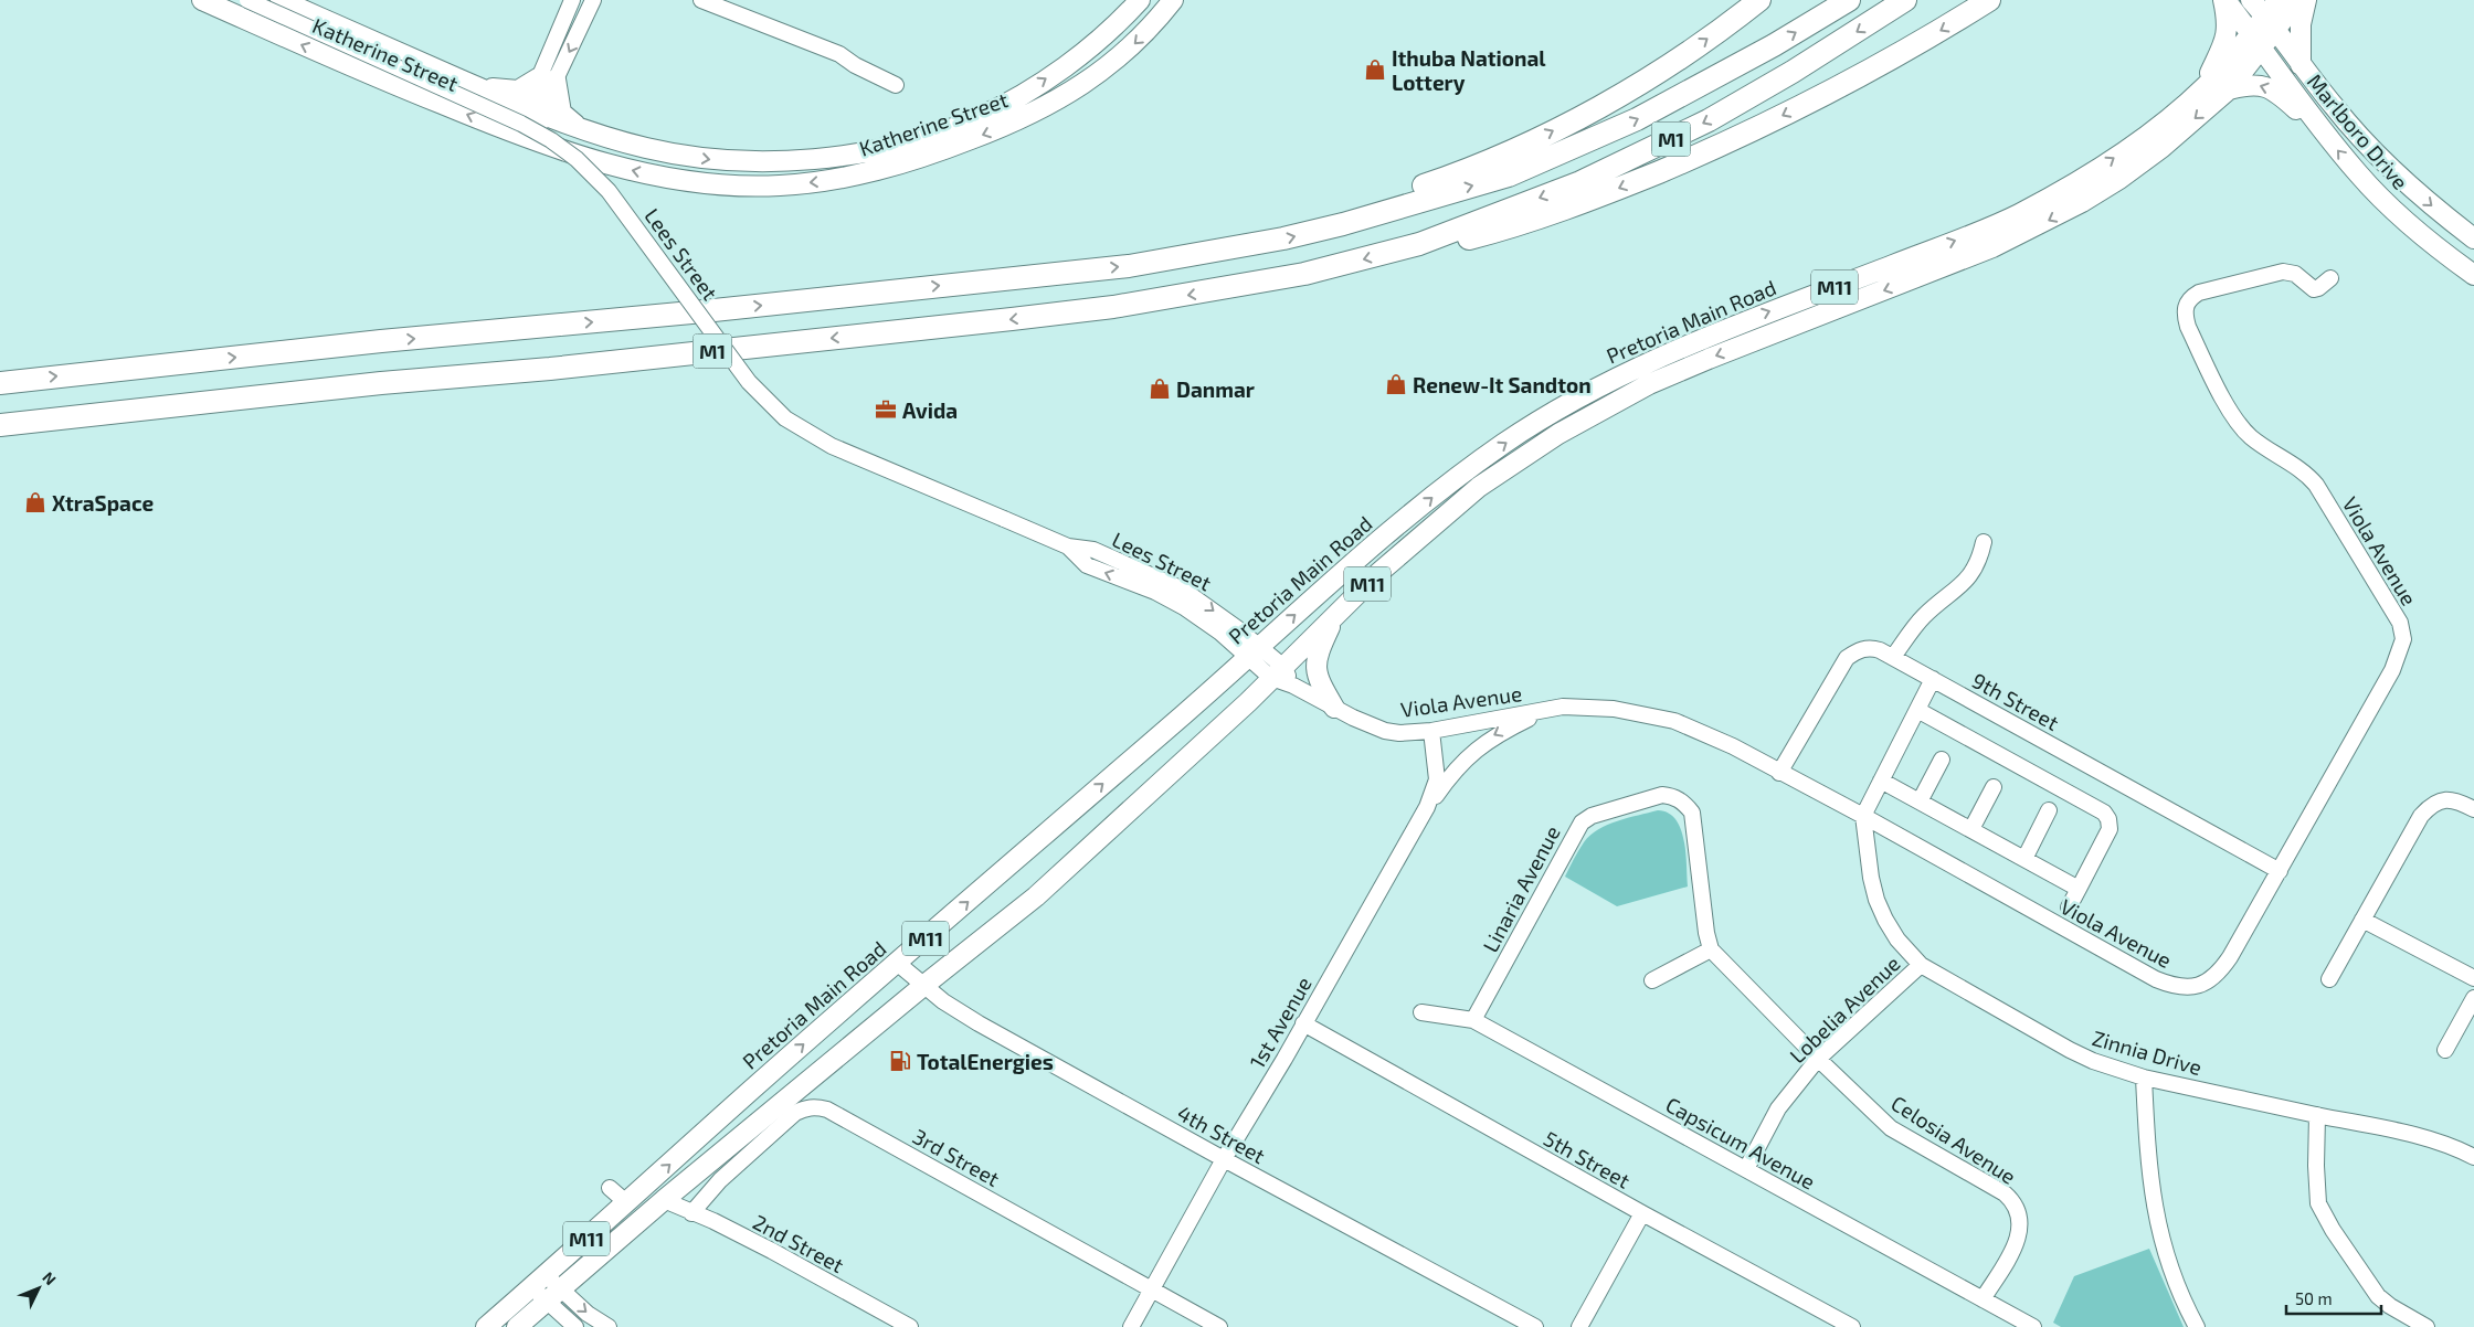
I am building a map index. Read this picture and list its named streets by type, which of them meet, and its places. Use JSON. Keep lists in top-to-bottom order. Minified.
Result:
{"streets":{"highway":["M1"],"main road":["Katherine Street","Marlboro Drive","M11","Pretoria Main Road"],"street":["Lees Street","Viola Avenue","9th Street","Linaria Avenue","Lobelia Avenue","1st Avenue","Zinnia Drive","4th Street","Celosia Avenue","Capsicum Avenue","3rd Street","5th Street","2nd Street"]},"crossings":[["Marlboro Drive","M11"],["Marlboro Drive","Pretoria Main Road"],["Lees Street","Pretoria Main Road"],["Lees Street","Viola Avenue"],["M11","Pretoria Main Road"],["Pretoria Main Road","Viola Avenue"],["Pretoria Main Road","4th Street"],["Pretoria Main Road","2nd Street"],["Viola Avenue","9th Street"],["Viola Avenue","1st Avenue"],["Viola Avenue","Zinnia Drive"],["Linaria Avenue","Capsicum Avenue"],["Lobelia Avenue","Zinnia Drive"],["Lobelia Avenue","Celosia Avenue"],["Lobelia Avenue","Capsicum Avenue"],["1st Avenue","4th Street"],["1st Avenue","3rd Street"],["1st Avenue","5th Street"],["Celosia Avenue","Capsicum Avenue"],["3rd Street","2nd Street"]],"places":{"shop":["Ithuba National Lottery","Renew-It Sandton","Danmar","XtraSpace"],"office":["Avida"],"fuel station":["TotalEnergies"]},"scale_bar":"50 m","north":"top right"}
